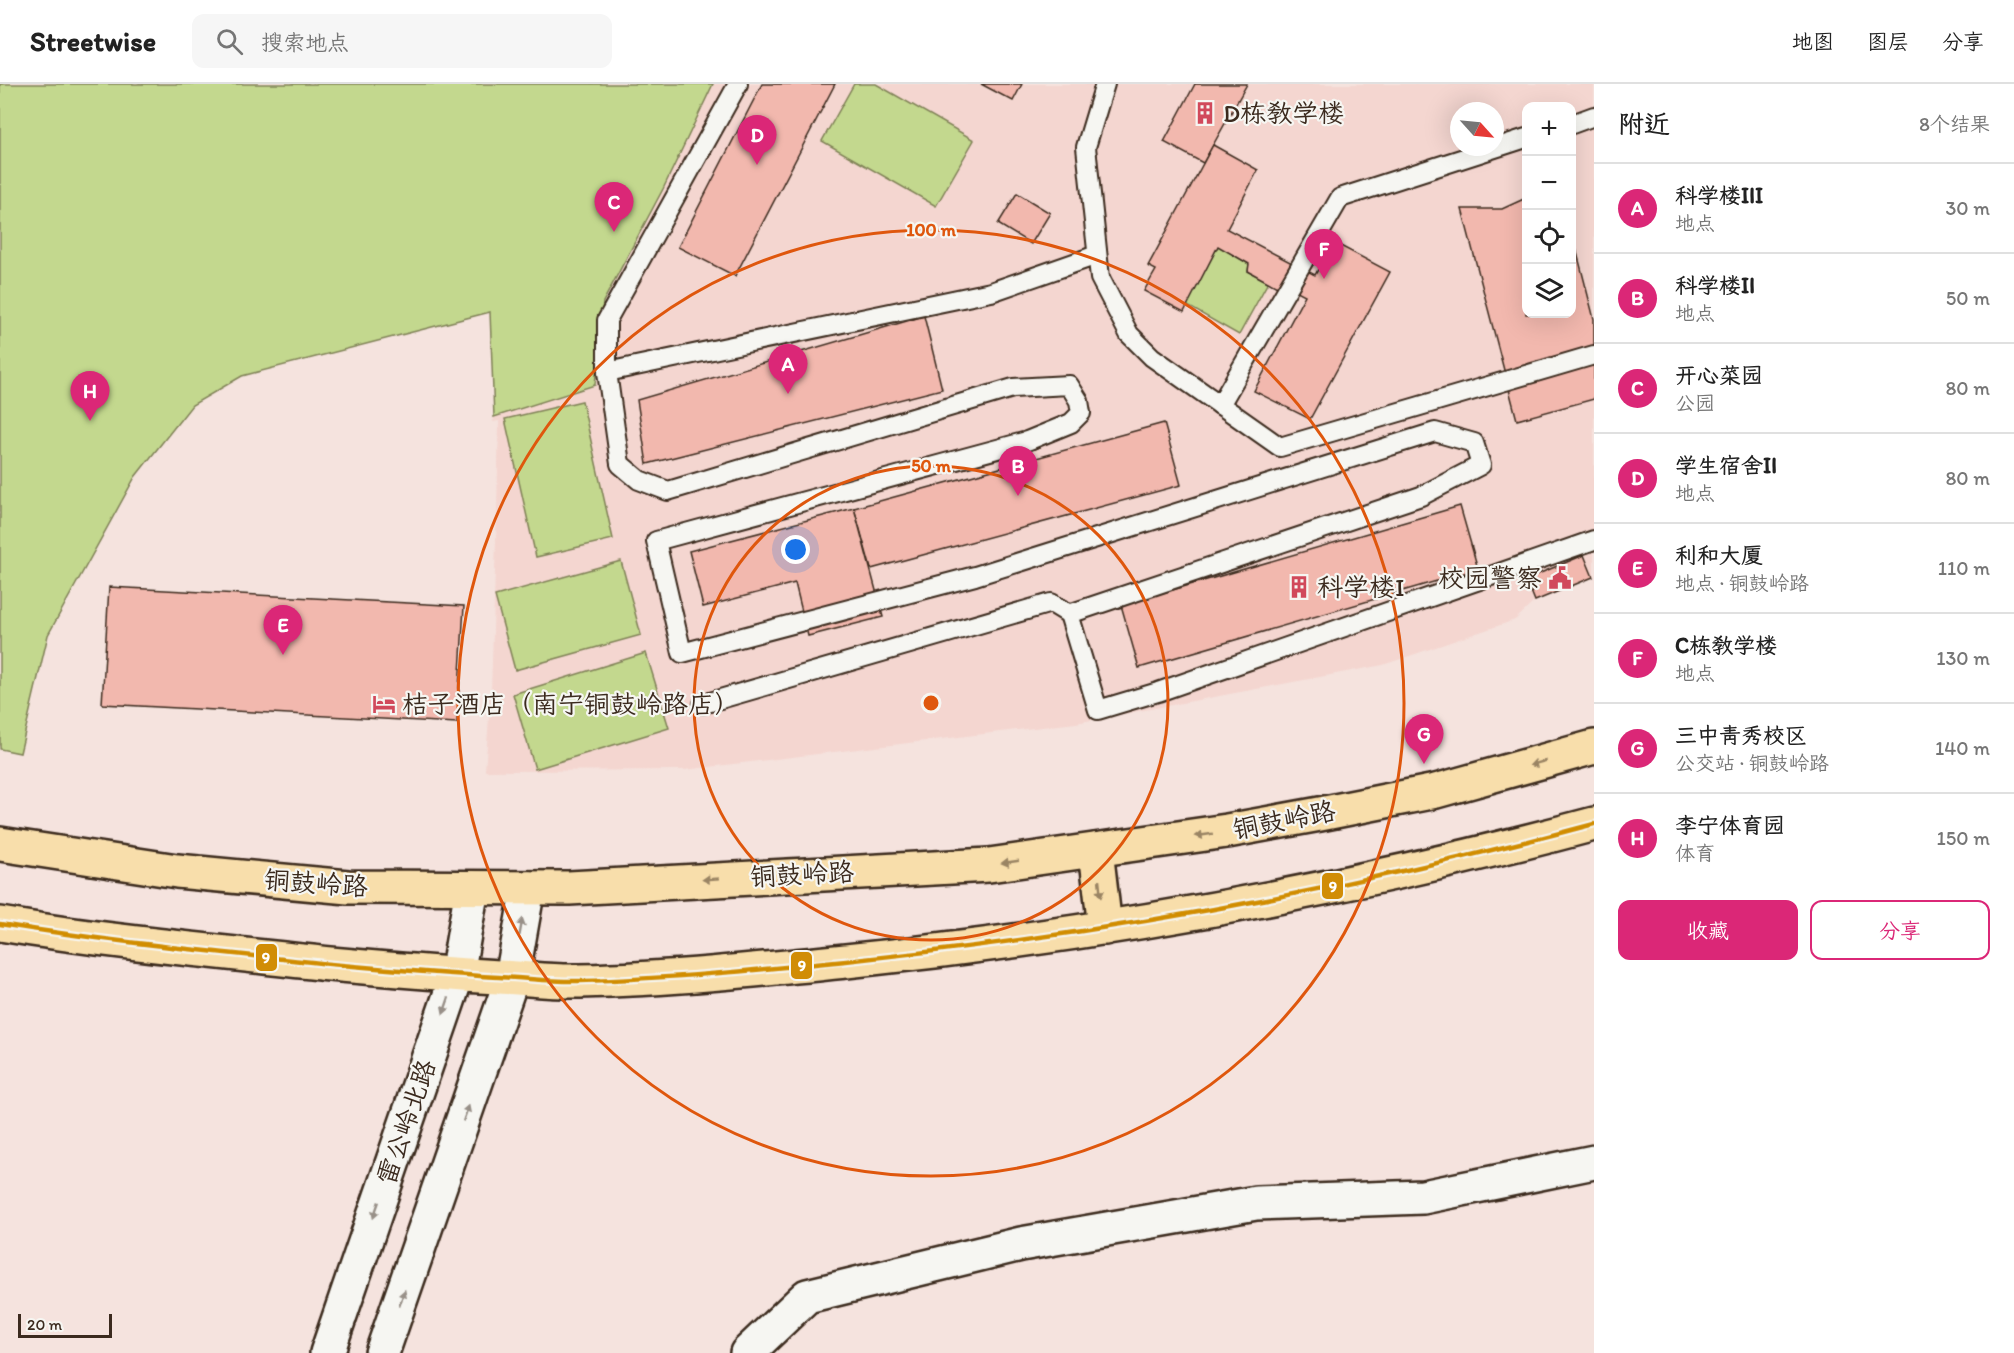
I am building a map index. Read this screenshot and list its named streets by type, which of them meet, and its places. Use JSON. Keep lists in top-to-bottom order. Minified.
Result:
{"streets":{"main road":["铜鼓岭路"],"street":["雷公岭北路"]},"crossings":[["铜鼓岭路","雷公岭北路"]],"places":{"building":["D栋教学楼","科学楼I"],"public building":["校园警察"],"hotel":["桔子酒店（南宁铜鼓岭路店）"]},"lines":["transit line 9"],"scale_bar":"20 m","north":"bottom right","page":{"header":"Streetwise","search":"搜索地点","nav":["地图","图层","分享"],"heading":["附近","8个结果"],"map_buttons":["+","−"],"pins":["D","C","F","A","H","B","E","G"],"list":[{"mark":"A","name":"科学楼III","note":"地点","value":"30 m"},{"mark":"B","name":"科学楼II","note":"地点","value":"50 m"},{"mark":"C","name":"开心菜园","note":"公园","value":"80 m"},{"mark":"D","name":"学生宿舍II","note":"地点","value":"80 m"},{"mark":"E","name":"利和大厦","note":"地点 · 铜鼓岭路","value":"110 m"},{"mark":"F","name":"C栋教学楼","note":"地点","value":"130 m"},{"mark":"G","name":"三中青秀校区","note":"公交站 · 铜鼓岭路","value":"140 m"},{"mark":"H","name":"李宁体育园","note":"体育","value":"150 m"}],"buttons":["收藏","分享"],"scale":"20 m"},"rings":["100 m","50 m"]}
